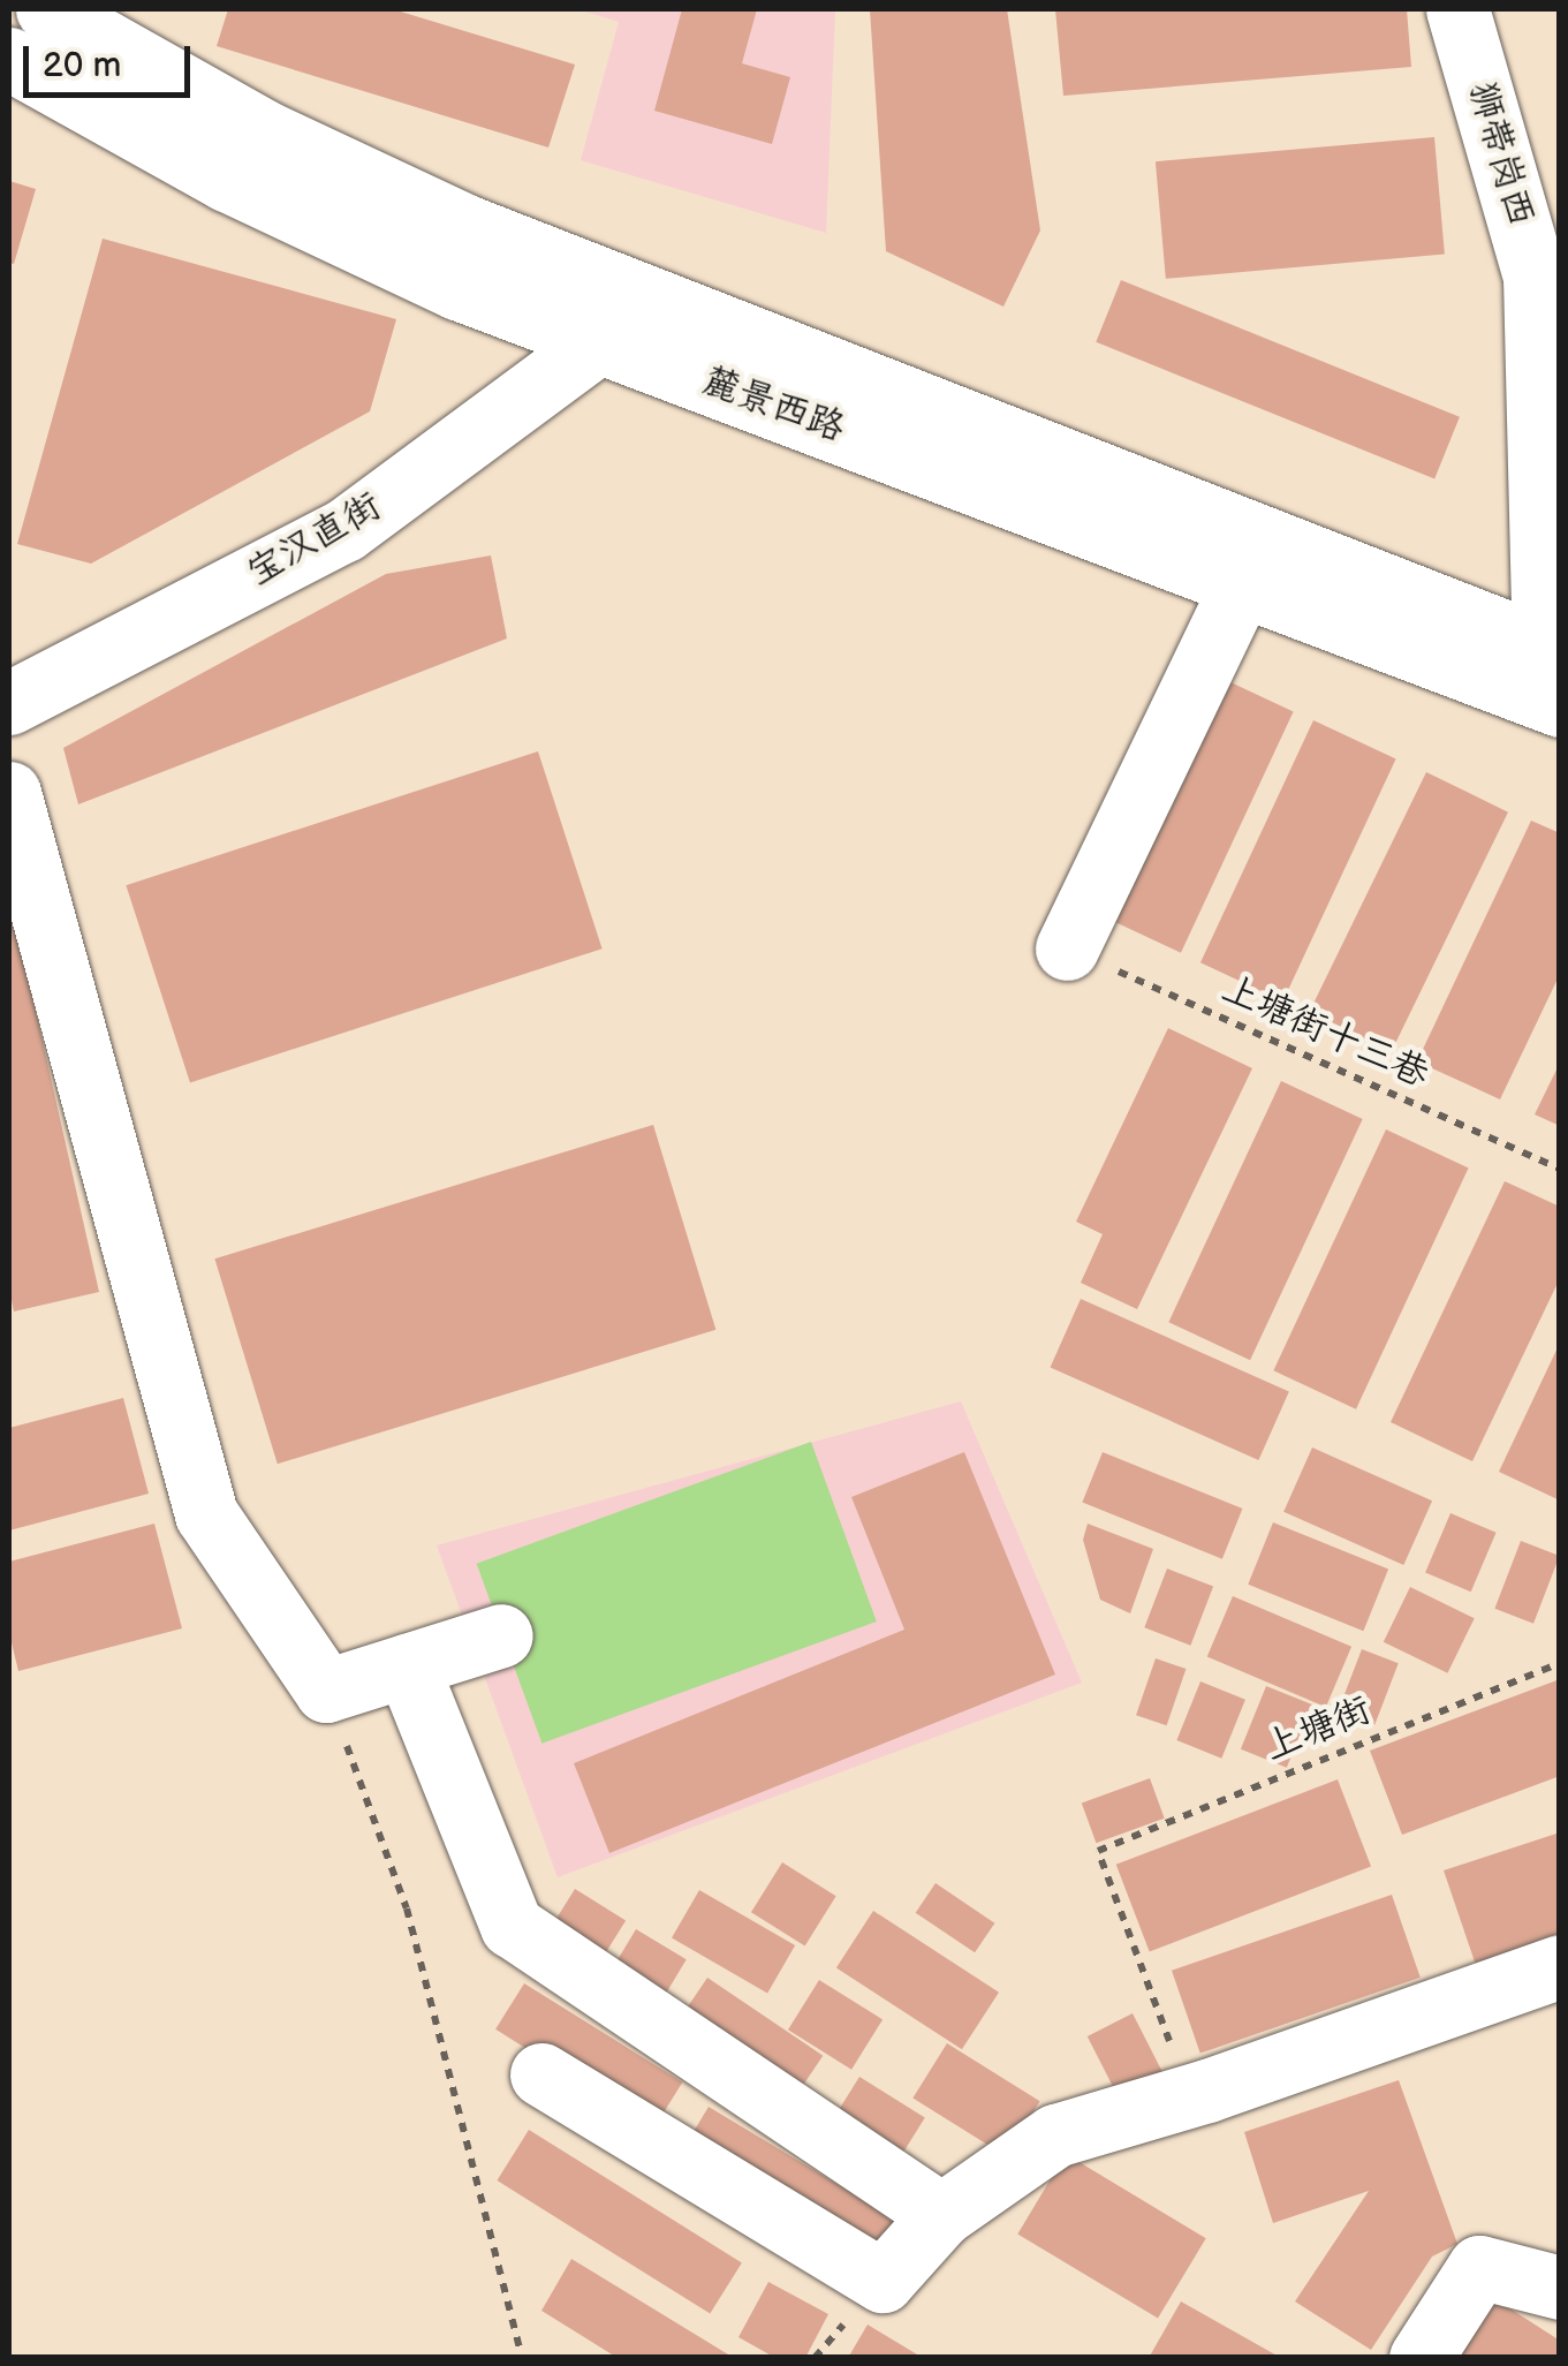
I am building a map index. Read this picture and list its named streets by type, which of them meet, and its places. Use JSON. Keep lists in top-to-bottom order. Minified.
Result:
{"streets":{"street":["狮带岗西","麓景西路","宝汉直街"],"path":["上塘街十三巷","上塘街"]},"crossings":[["狮带岗西","麓景西路"],["麓景西路","宝汉直街"]],"scale_bar":"20 m"}
